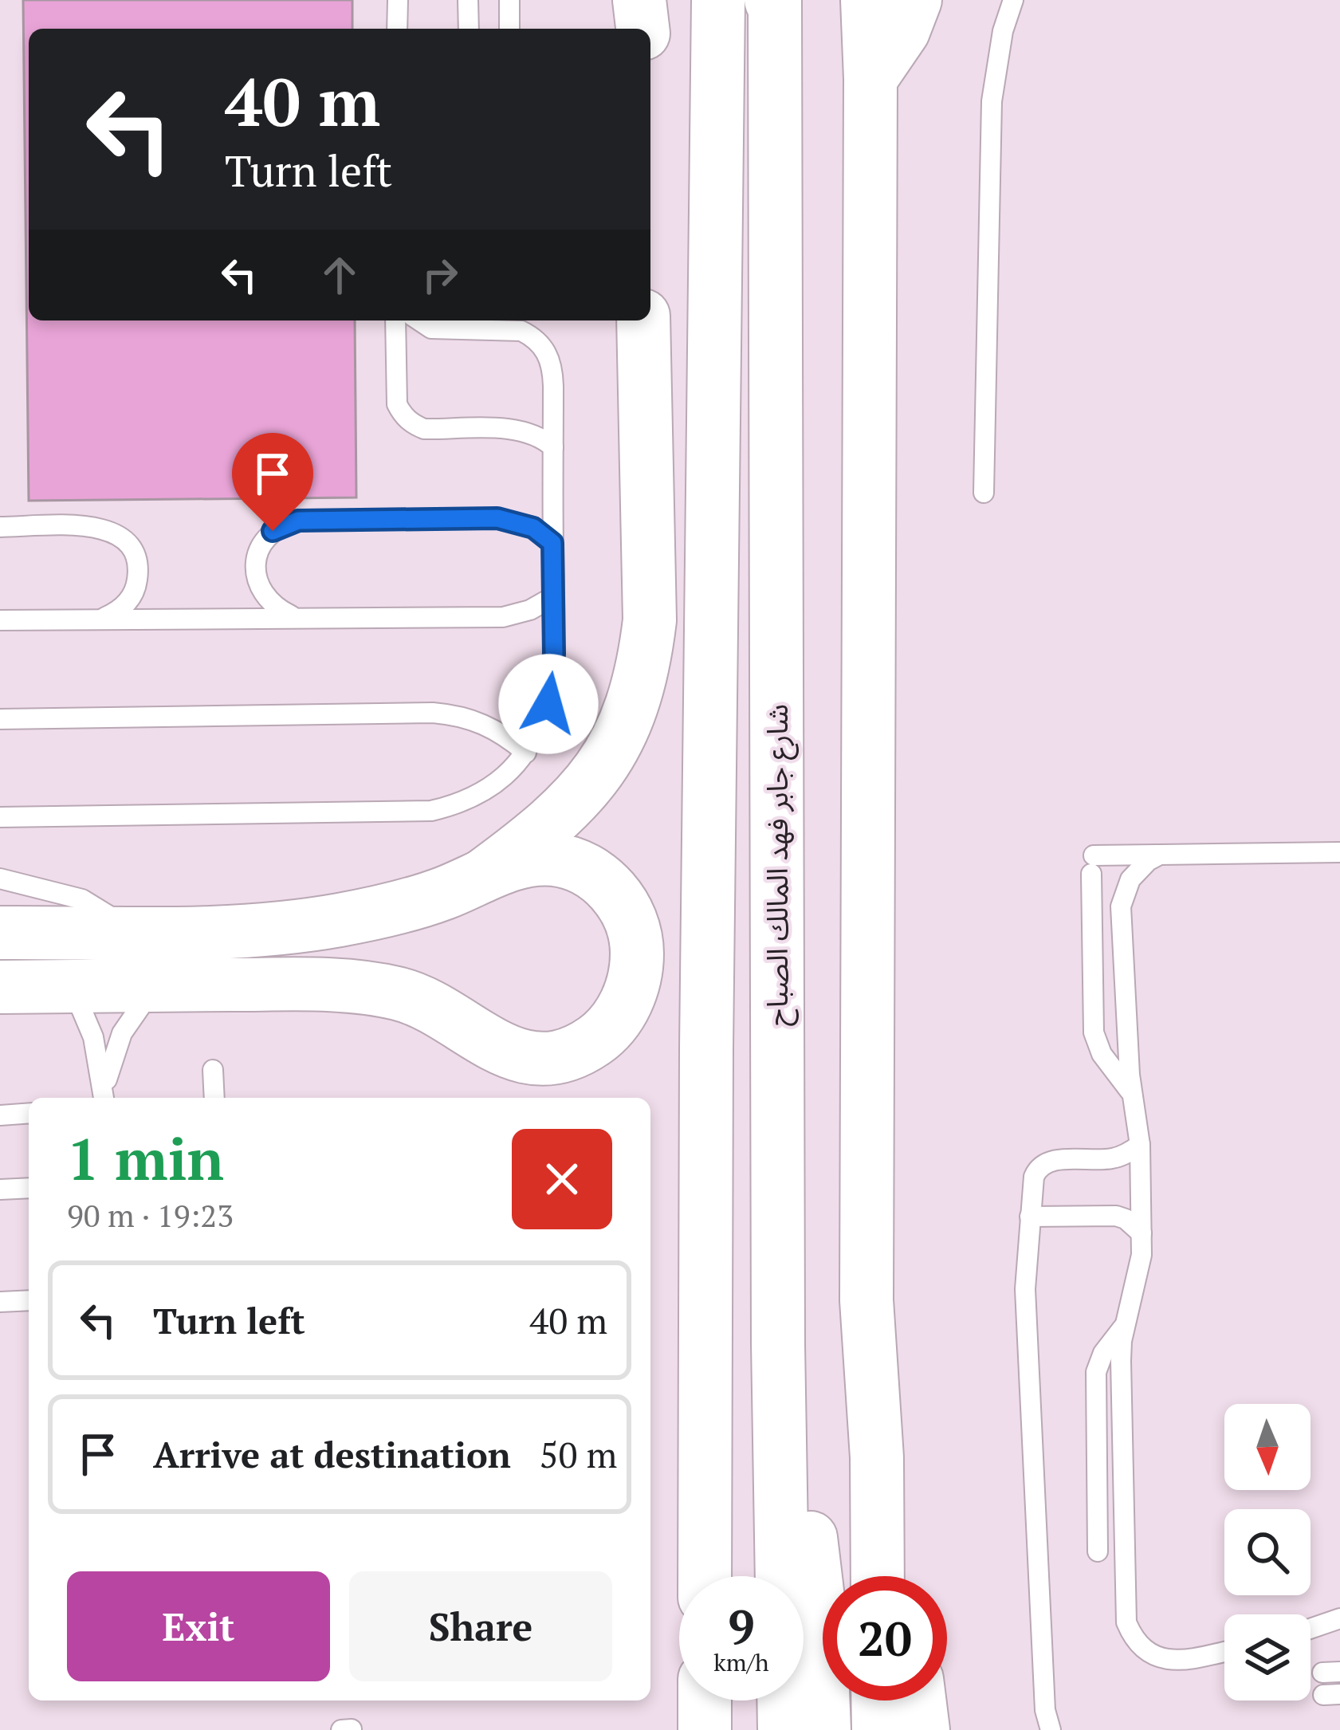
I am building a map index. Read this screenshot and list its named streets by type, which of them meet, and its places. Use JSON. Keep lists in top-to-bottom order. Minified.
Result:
{"streets":{"main road":["شارع جابر فهد المالك الصباح"]},"north":"bottom","page":{"turn":["40 m","Turn left"],"heading":["1 min","90 m · 19:23"],"list":[{"name":"Turn left","value":"40 m"},{"name":"Arrive at destination","value":"50 m"}],"buttons":["Exit","Share"],"speed":"9 km/h","limit":"20"}}
